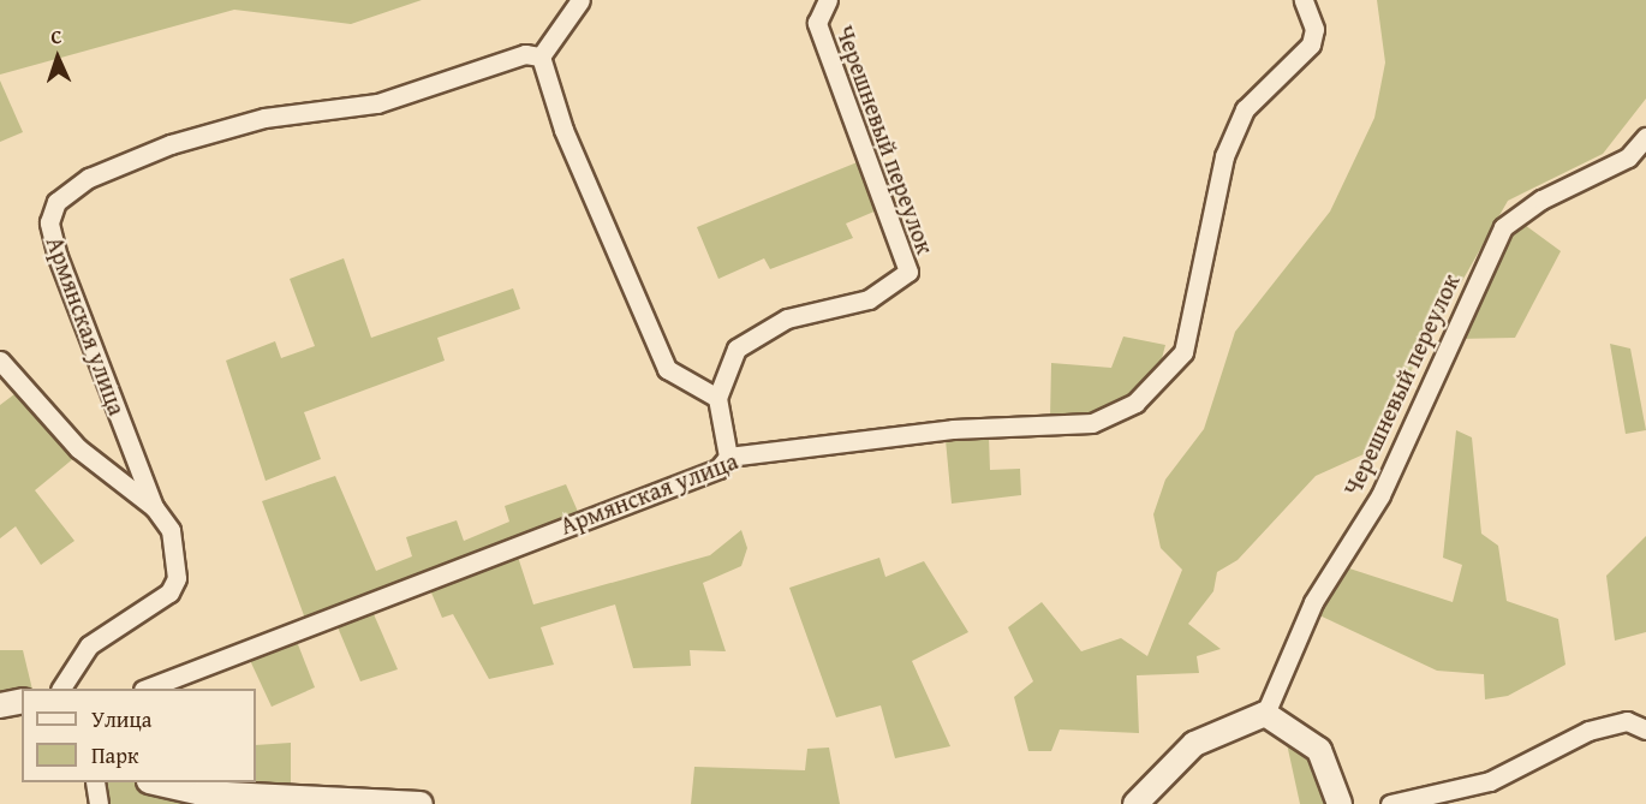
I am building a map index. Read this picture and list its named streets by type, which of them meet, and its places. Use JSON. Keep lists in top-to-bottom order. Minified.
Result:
{"streets":{"street":["Черешневый переулок","Армянская улица"]},"legend":["Улица","Парк"],"north":"top"}
